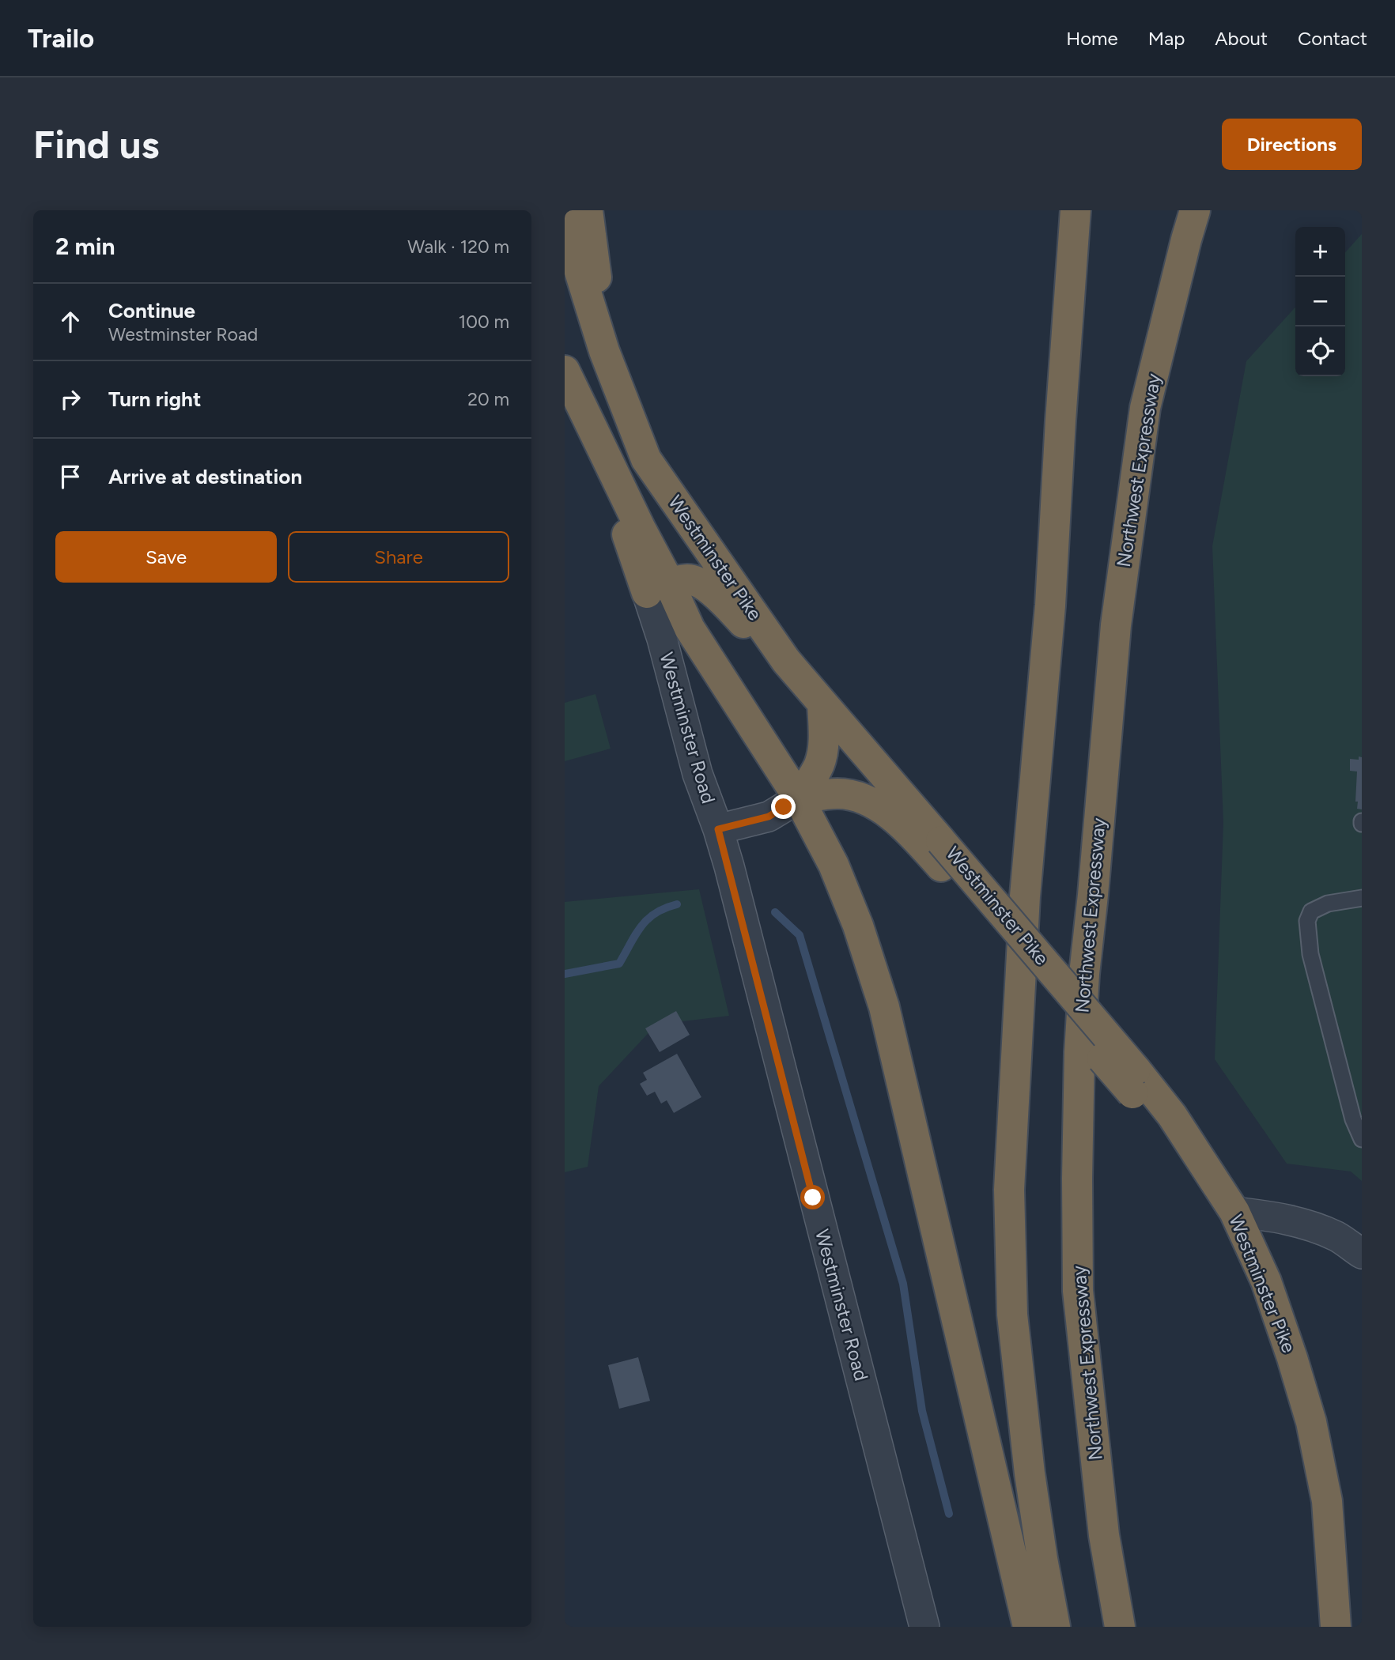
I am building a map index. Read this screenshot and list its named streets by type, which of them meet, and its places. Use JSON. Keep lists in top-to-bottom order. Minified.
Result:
{"streets":{"highway":["Northwest Expressway","Westminster Pike"],"street":["Westminster Road"]},"page":{"header":"Trailo","nav":["Home","Map","About","Contact"],"buttons":["Directions",["Save","Share"]],"title":"Find us","heading":["2 min","Walk · 120 m"],"map_buttons":["+","−"],"list":[["Continue","Westminster Road","100 m"],["Turn right","20 m"],"Arrive at destination"]}}
